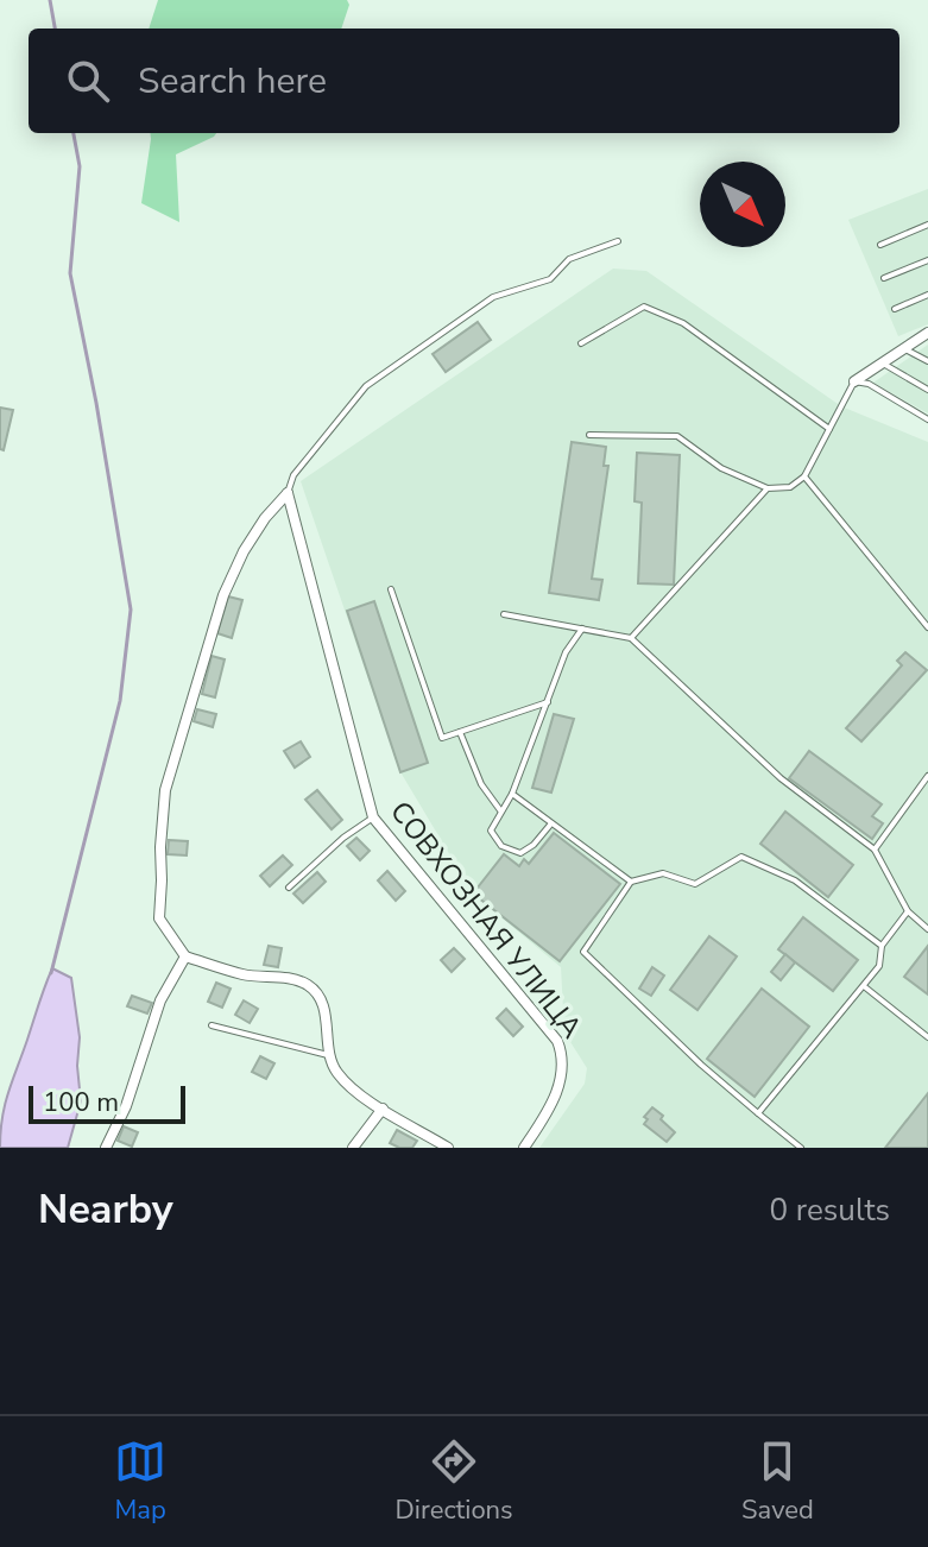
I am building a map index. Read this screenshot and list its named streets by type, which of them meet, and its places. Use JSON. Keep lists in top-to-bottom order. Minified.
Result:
{"streets":{"street":["СОВХОЗНАЯ УЛИЦА"]},"scale_bar":"100 m","north":"bottom right","page":{"search":"Search here","scale":"100 m","heading":["Nearby","0 results"],"nav":["Map","Directions","Saved"]}}
